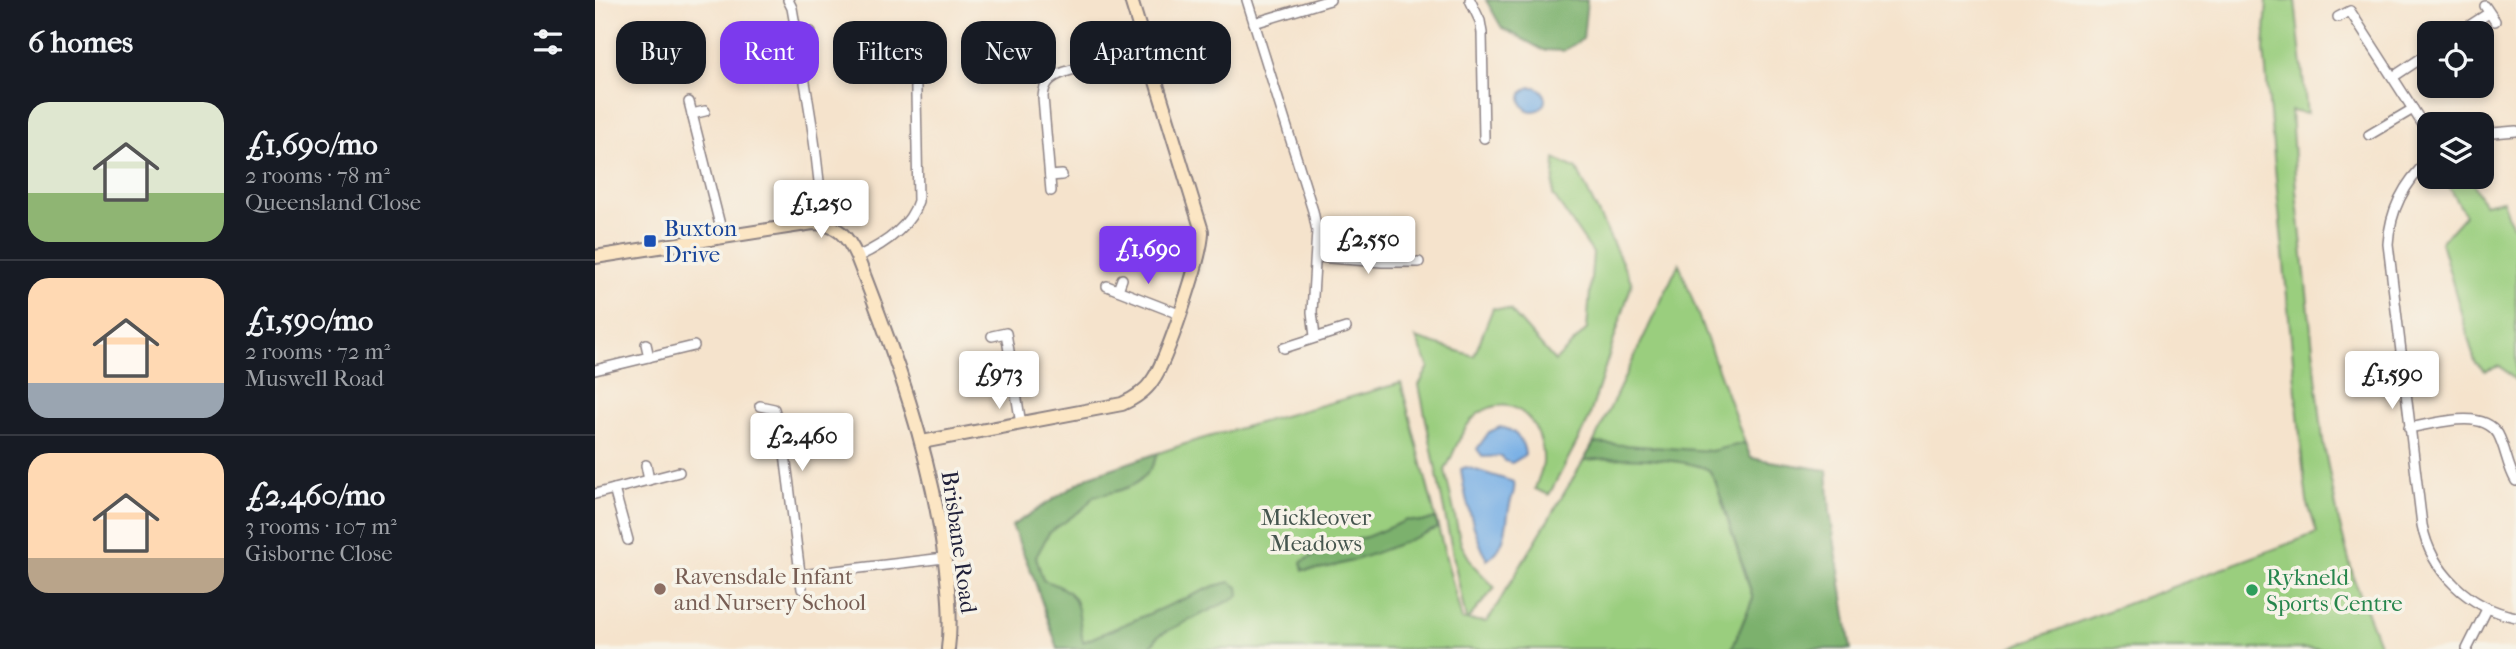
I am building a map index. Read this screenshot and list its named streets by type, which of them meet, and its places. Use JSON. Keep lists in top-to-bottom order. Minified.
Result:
{"streets":{"street":["Brisbane Road"]},"parks":["Mickleover Meadows"],"places":{"transit":["Buxton Drive"],"other":["Ravensdale Infant and Nursery School","Rykneld Sports Centre"]},"page":{"heading":"6 homes","chip":["Buy","Rent","Filters","New","Apartment"],"list":[{"name":"£1,690/mo","note":"2 rooms · 78 m² · Queensland Close"},{"name":"£1,590/mo","note":"2 rooms · 72 m² · Muswell Road"},{"name":"£2,460/mo","note":"3 rooms · 107 m² · Gisborne Close"}],"price":["£1,250","£2,550","£1,690","£973","£1,590","£2,460"]}}
